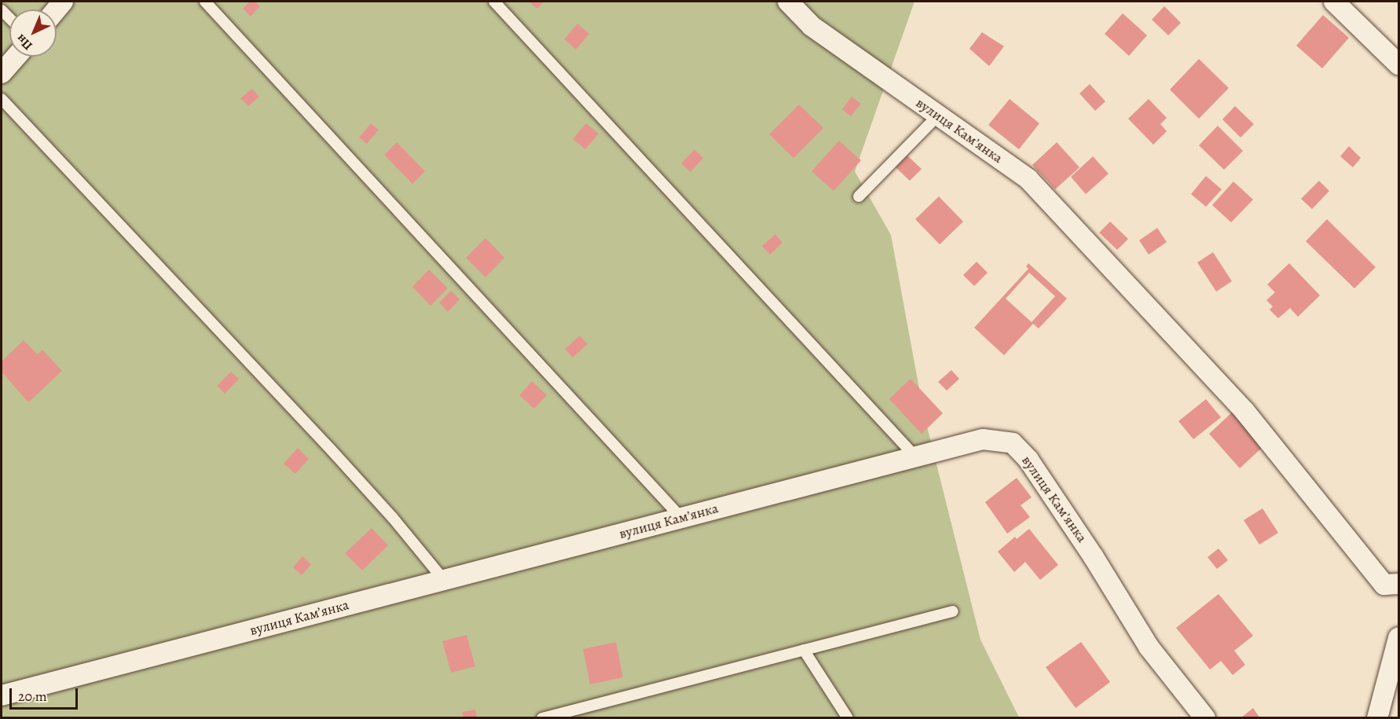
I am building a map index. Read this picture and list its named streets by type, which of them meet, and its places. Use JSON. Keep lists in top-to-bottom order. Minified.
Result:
{"streets":{"street":["вулиця Камʼянка"]},"scale_bar":"20 m","north":"bottom left"}
